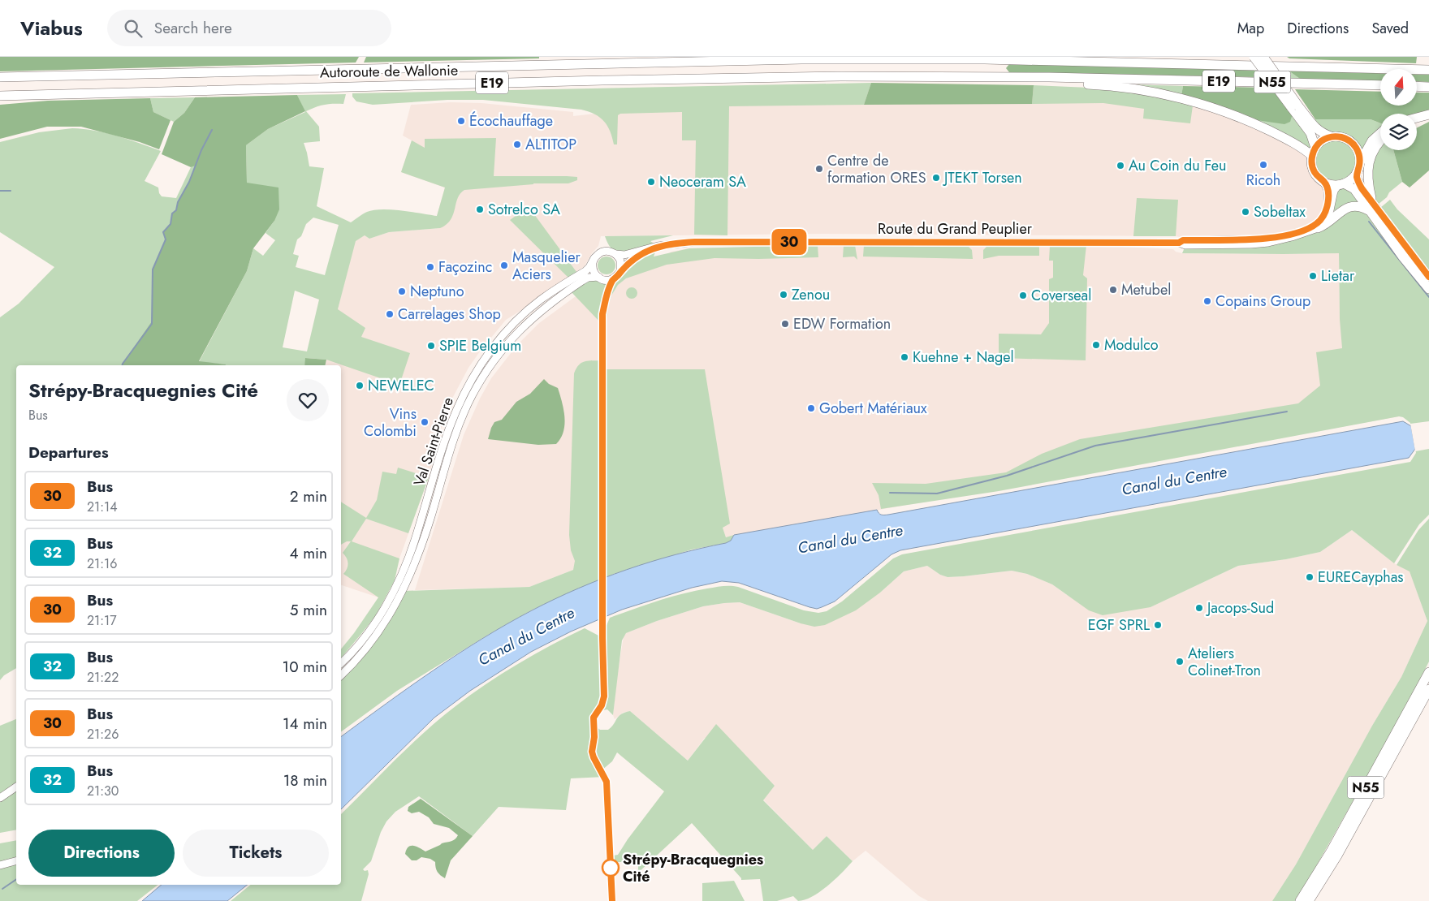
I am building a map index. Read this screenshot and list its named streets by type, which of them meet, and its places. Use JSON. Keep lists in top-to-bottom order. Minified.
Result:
{"streets":{"highway":["Autoroute de Wallonie","E19","N55"],"main road":["Route du Grand Peuplier","Val Saint-Pierre"]},"crossings":[["Route du Grand Peuplier","Val Saint-Pierre"]],"water":["Canal du Centre"],"places":["Écochauffage","ALTITOP","Ricoh","Au Coin du Feu","Centre de formation ORES","JTEKT Torsen","Neoceram SA","Sotrelco SA","Sobeltax","Masquelier Aciers","Façozinc","Lietar","Metubel","Neptuno","Zenou","Coverseal","Copains Group","Carrelages Shop","EDW Formation","Modulco","SPIE Belgium","Kuehne + Nagel","NEWELEC","Gobert Matériaux","Vins Colombi","EURECayphas","Jacops-Sud","EGF SPRL","Ateliers Colinet-Tron","Strépy-Bracquegnies Cité"],"lines":["bus line 30"],"north":"top","page":{"header":"Viabus","search":"Search here","nav":["Map","Directions","Saved"],"on_map":"30","heading":[["Strépy-Bracquegnies Cité","Bus"],"Departures"],"list":[{"mark":"30","name":"Bus","note":"21:14","value":"2 min"},{"mark":"32","name":"Bus","note":"21:16","value":"4 min"},{"mark":"30","name":"Bus","note":"21:17","value":"5 min"},{"mark":"32","name":"Bus","note":"21:22","value":"10 min"},{"mark":"30","name":"Bus","note":"21:26","value":"14 min"},{"mark":"32","name":"Bus","note":"21:30","value":"18 min"}],"buttons":["Directions","Tickets"]}}
